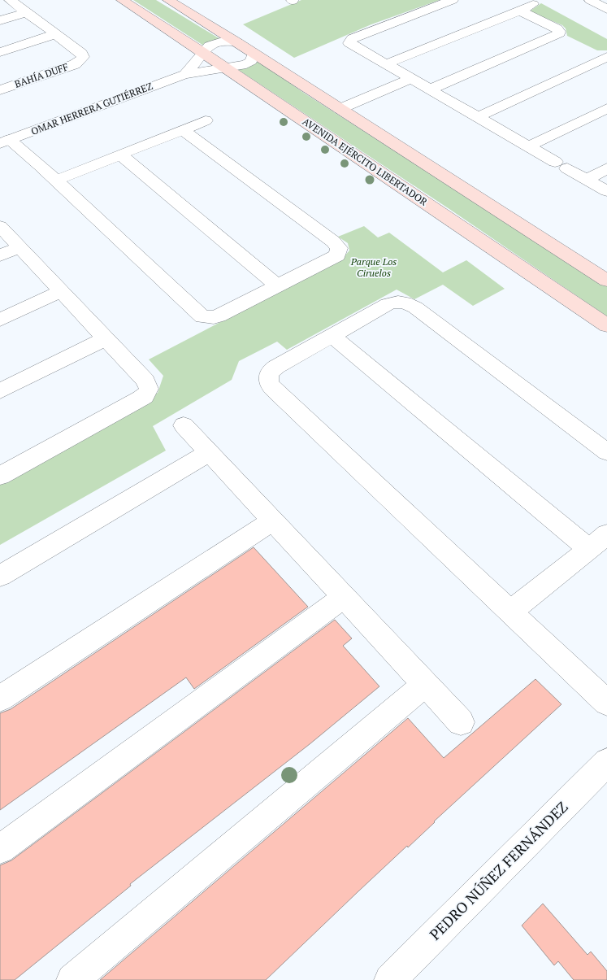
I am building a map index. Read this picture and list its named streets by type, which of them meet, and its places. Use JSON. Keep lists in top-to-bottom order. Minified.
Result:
{"streets":{"main road":["AVENIDA EJÉRCITO LIBERTADOR"],"street":["BAHÍA DUFF","OMAR HERRERA GUTIÉRREZ","PEDRO NÚÑEZ FERNÁNDEZ"]},"crossings":[["OMAR HERRERA GUTIÉRREZ","AVENIDA EJÉRCITO LIBERTADOR"]],"parks":["Parque Los Ciruelos"]}
